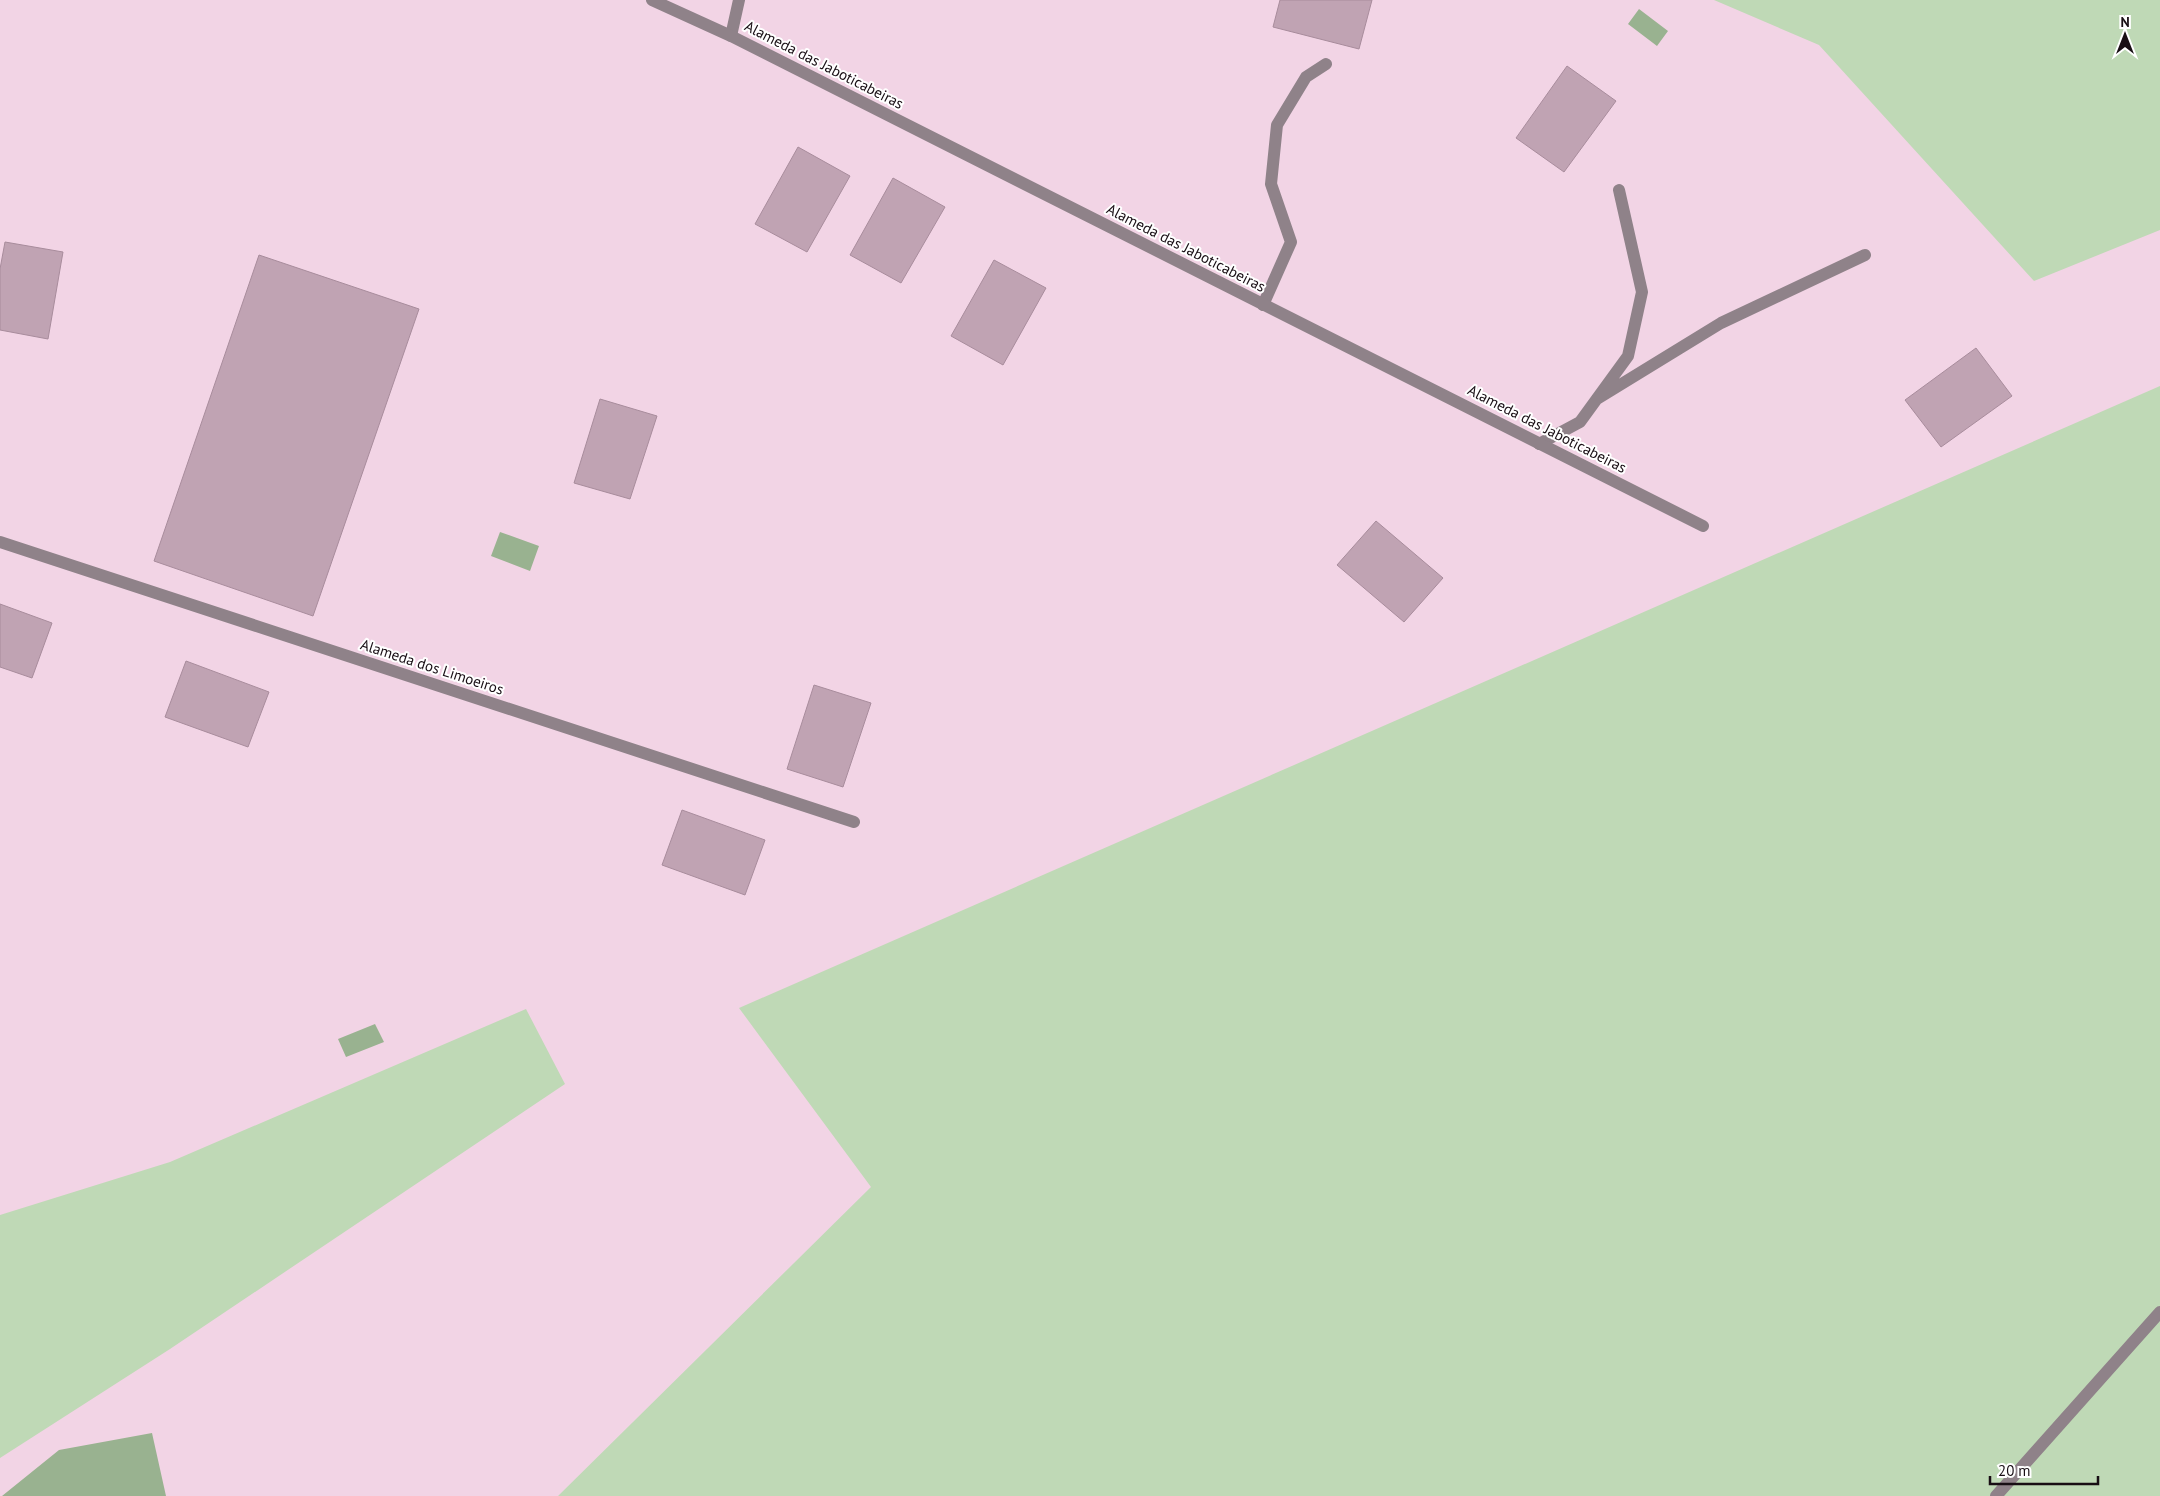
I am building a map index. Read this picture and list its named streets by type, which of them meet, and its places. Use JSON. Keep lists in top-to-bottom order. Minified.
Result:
{"streets":{"street":["Alameda das Jaboticabeiras","Alameda dos Limoeiros"]},"scale_bar":"20 m","north":"top"}
